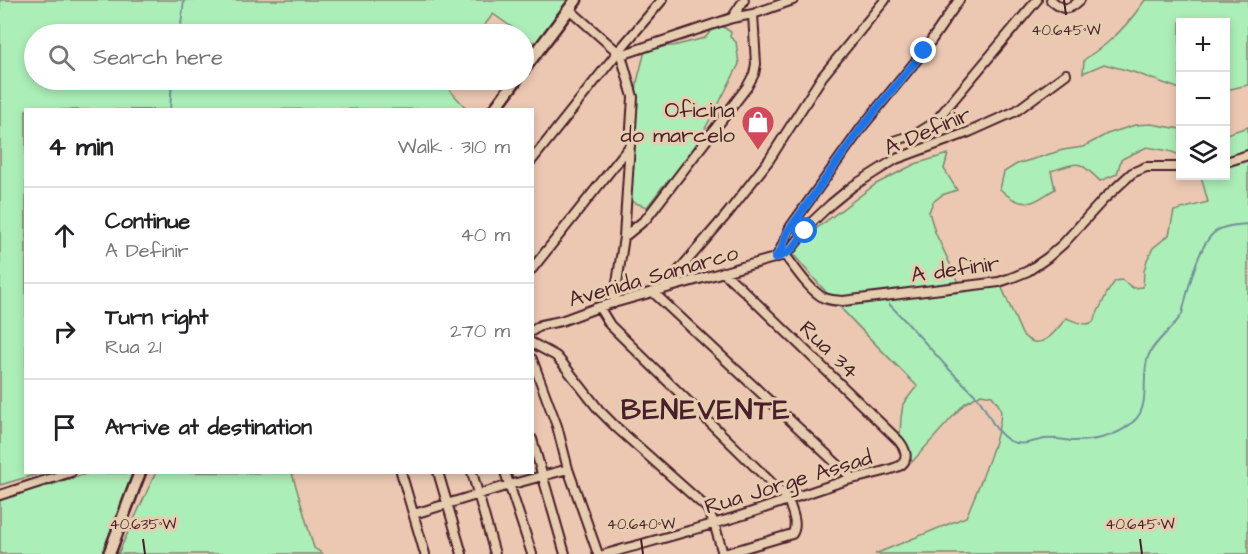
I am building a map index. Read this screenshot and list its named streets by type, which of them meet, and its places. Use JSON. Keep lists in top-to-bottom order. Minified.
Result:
{"streets":{"street":["A Definir","A definir","Avenida Samarco","Rua 34","Rua Jorge Assad"]},"crossings":[["A Definir","A definir"],["A Definir","Avenida Samarco"],["A definir","Avenida Samarco"],["Avenida Samarco","Rua 34"],["Rua 34","Rua Jorge Assad"]],"districts":["BENEVENTE"],"places":{"shop":["Oficina do marcelo"]},"page":{"map_buttons":["+","−"],"search":"Search here","heading":["4 min","Walk · 310 m"],"list":[["Continue","A Definir","40 m"],["Turn right","Rua 21","270 m"],"Arrive at destination"]},"coordinates":["40.645°W","40.635°W","40.640°W"]}
